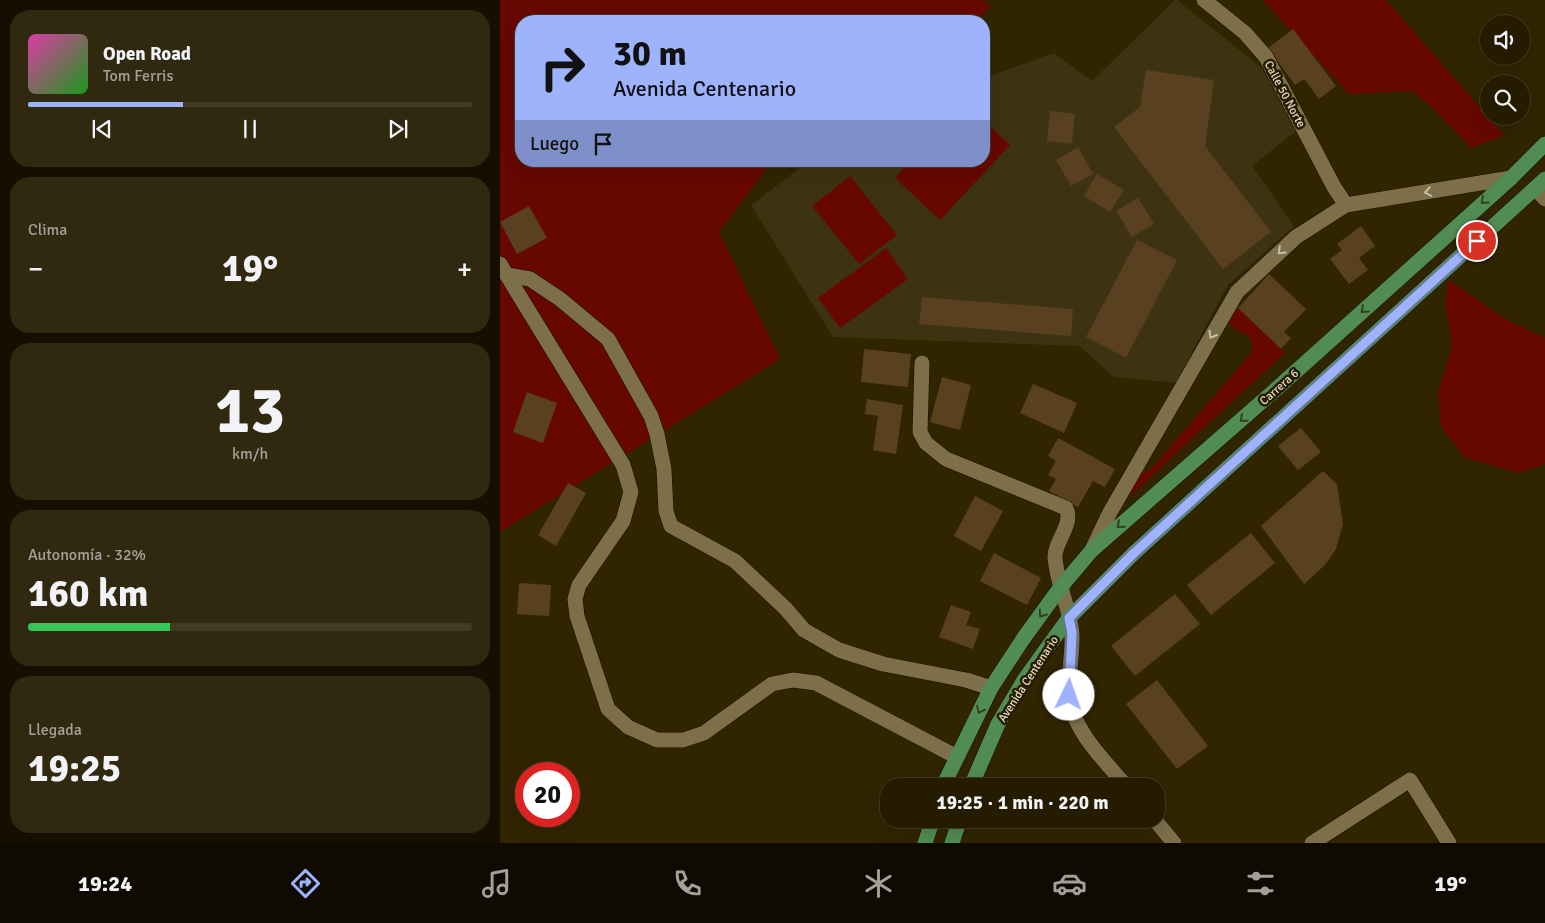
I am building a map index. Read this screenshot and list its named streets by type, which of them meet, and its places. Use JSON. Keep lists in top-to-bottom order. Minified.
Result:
{"streets":{"main road":["Carrera 6","Avenida Centenario"],"street":["Calle 50 Norte"]},"one_way":["Carrera 6"],"page":{"turn":["30 m","Avenida Centenario"],"song":["Open Road","Tom Ferris"],"then":"Luego","tile":["Clima",["13","km/h"],["Autonomía · 32%","160 km"],["Llegada","19:25"]],"heat":["−","19°","+"],"limit":"20","trip":"19:25 · 1 min · 220 m","tabs":["19:24","19°"]}}
